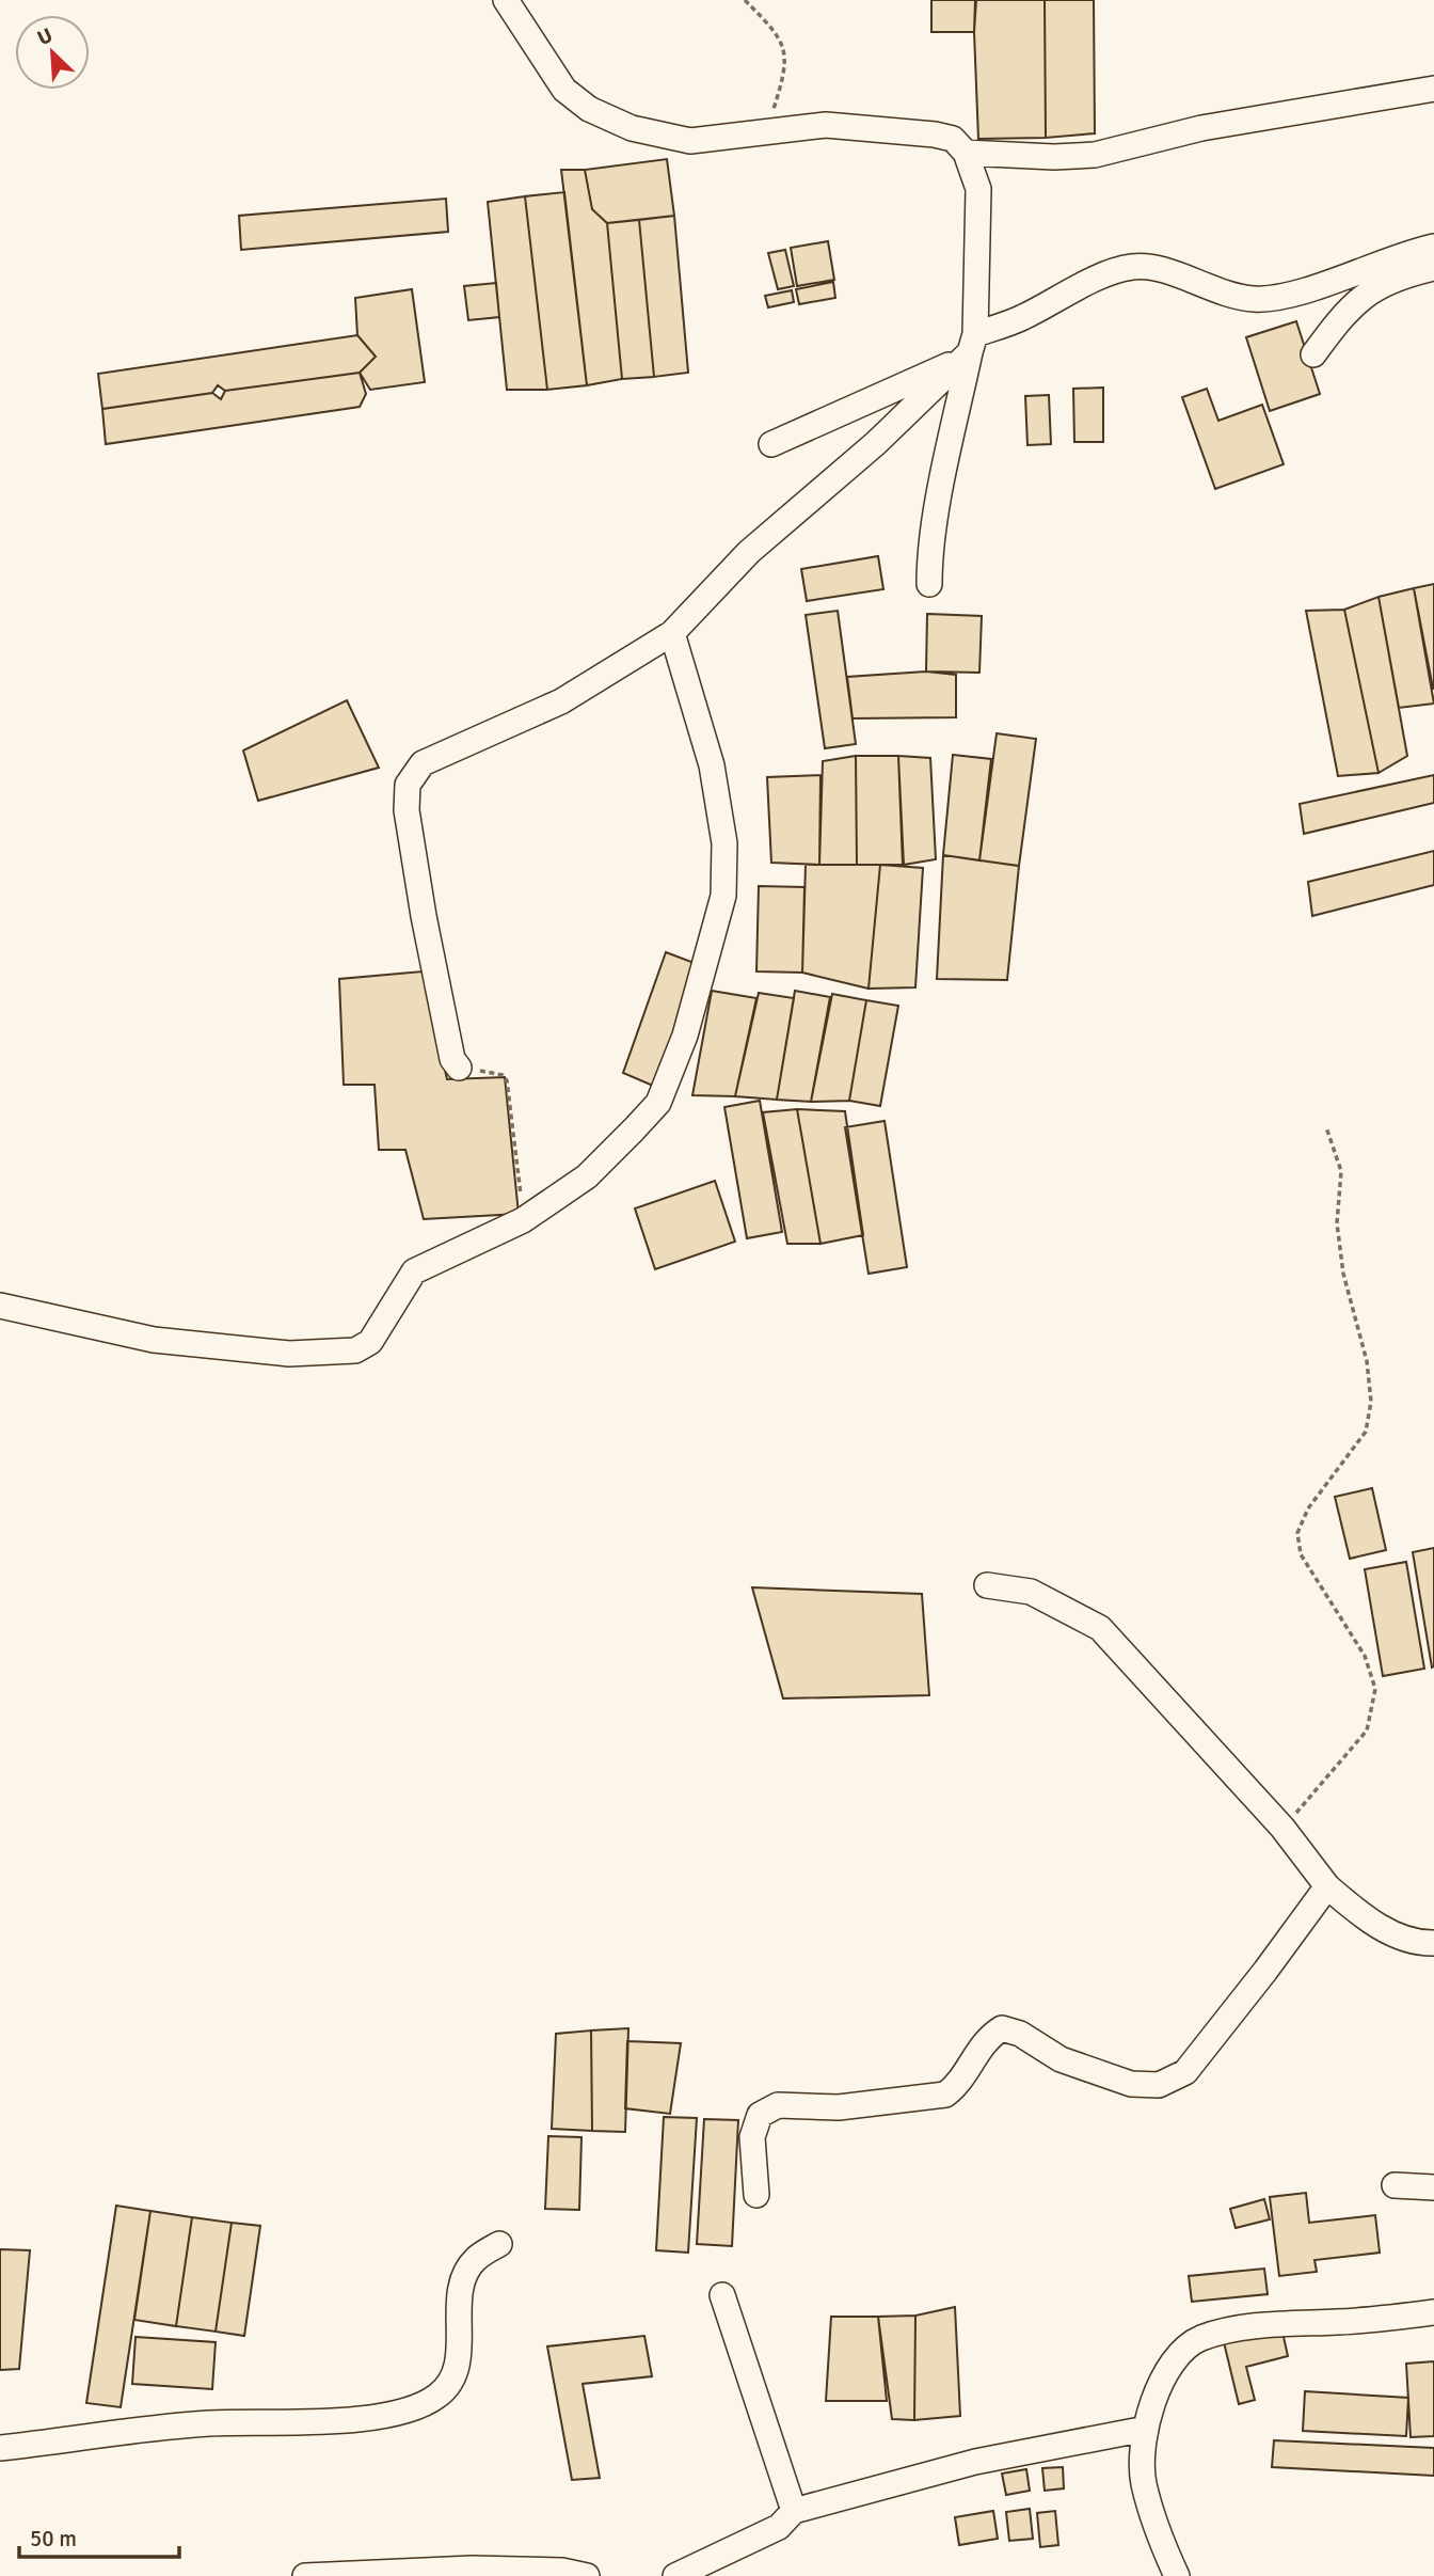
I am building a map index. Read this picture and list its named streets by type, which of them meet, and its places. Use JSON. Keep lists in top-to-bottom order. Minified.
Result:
{"scale_bar":"50 m","north":"top left"}
